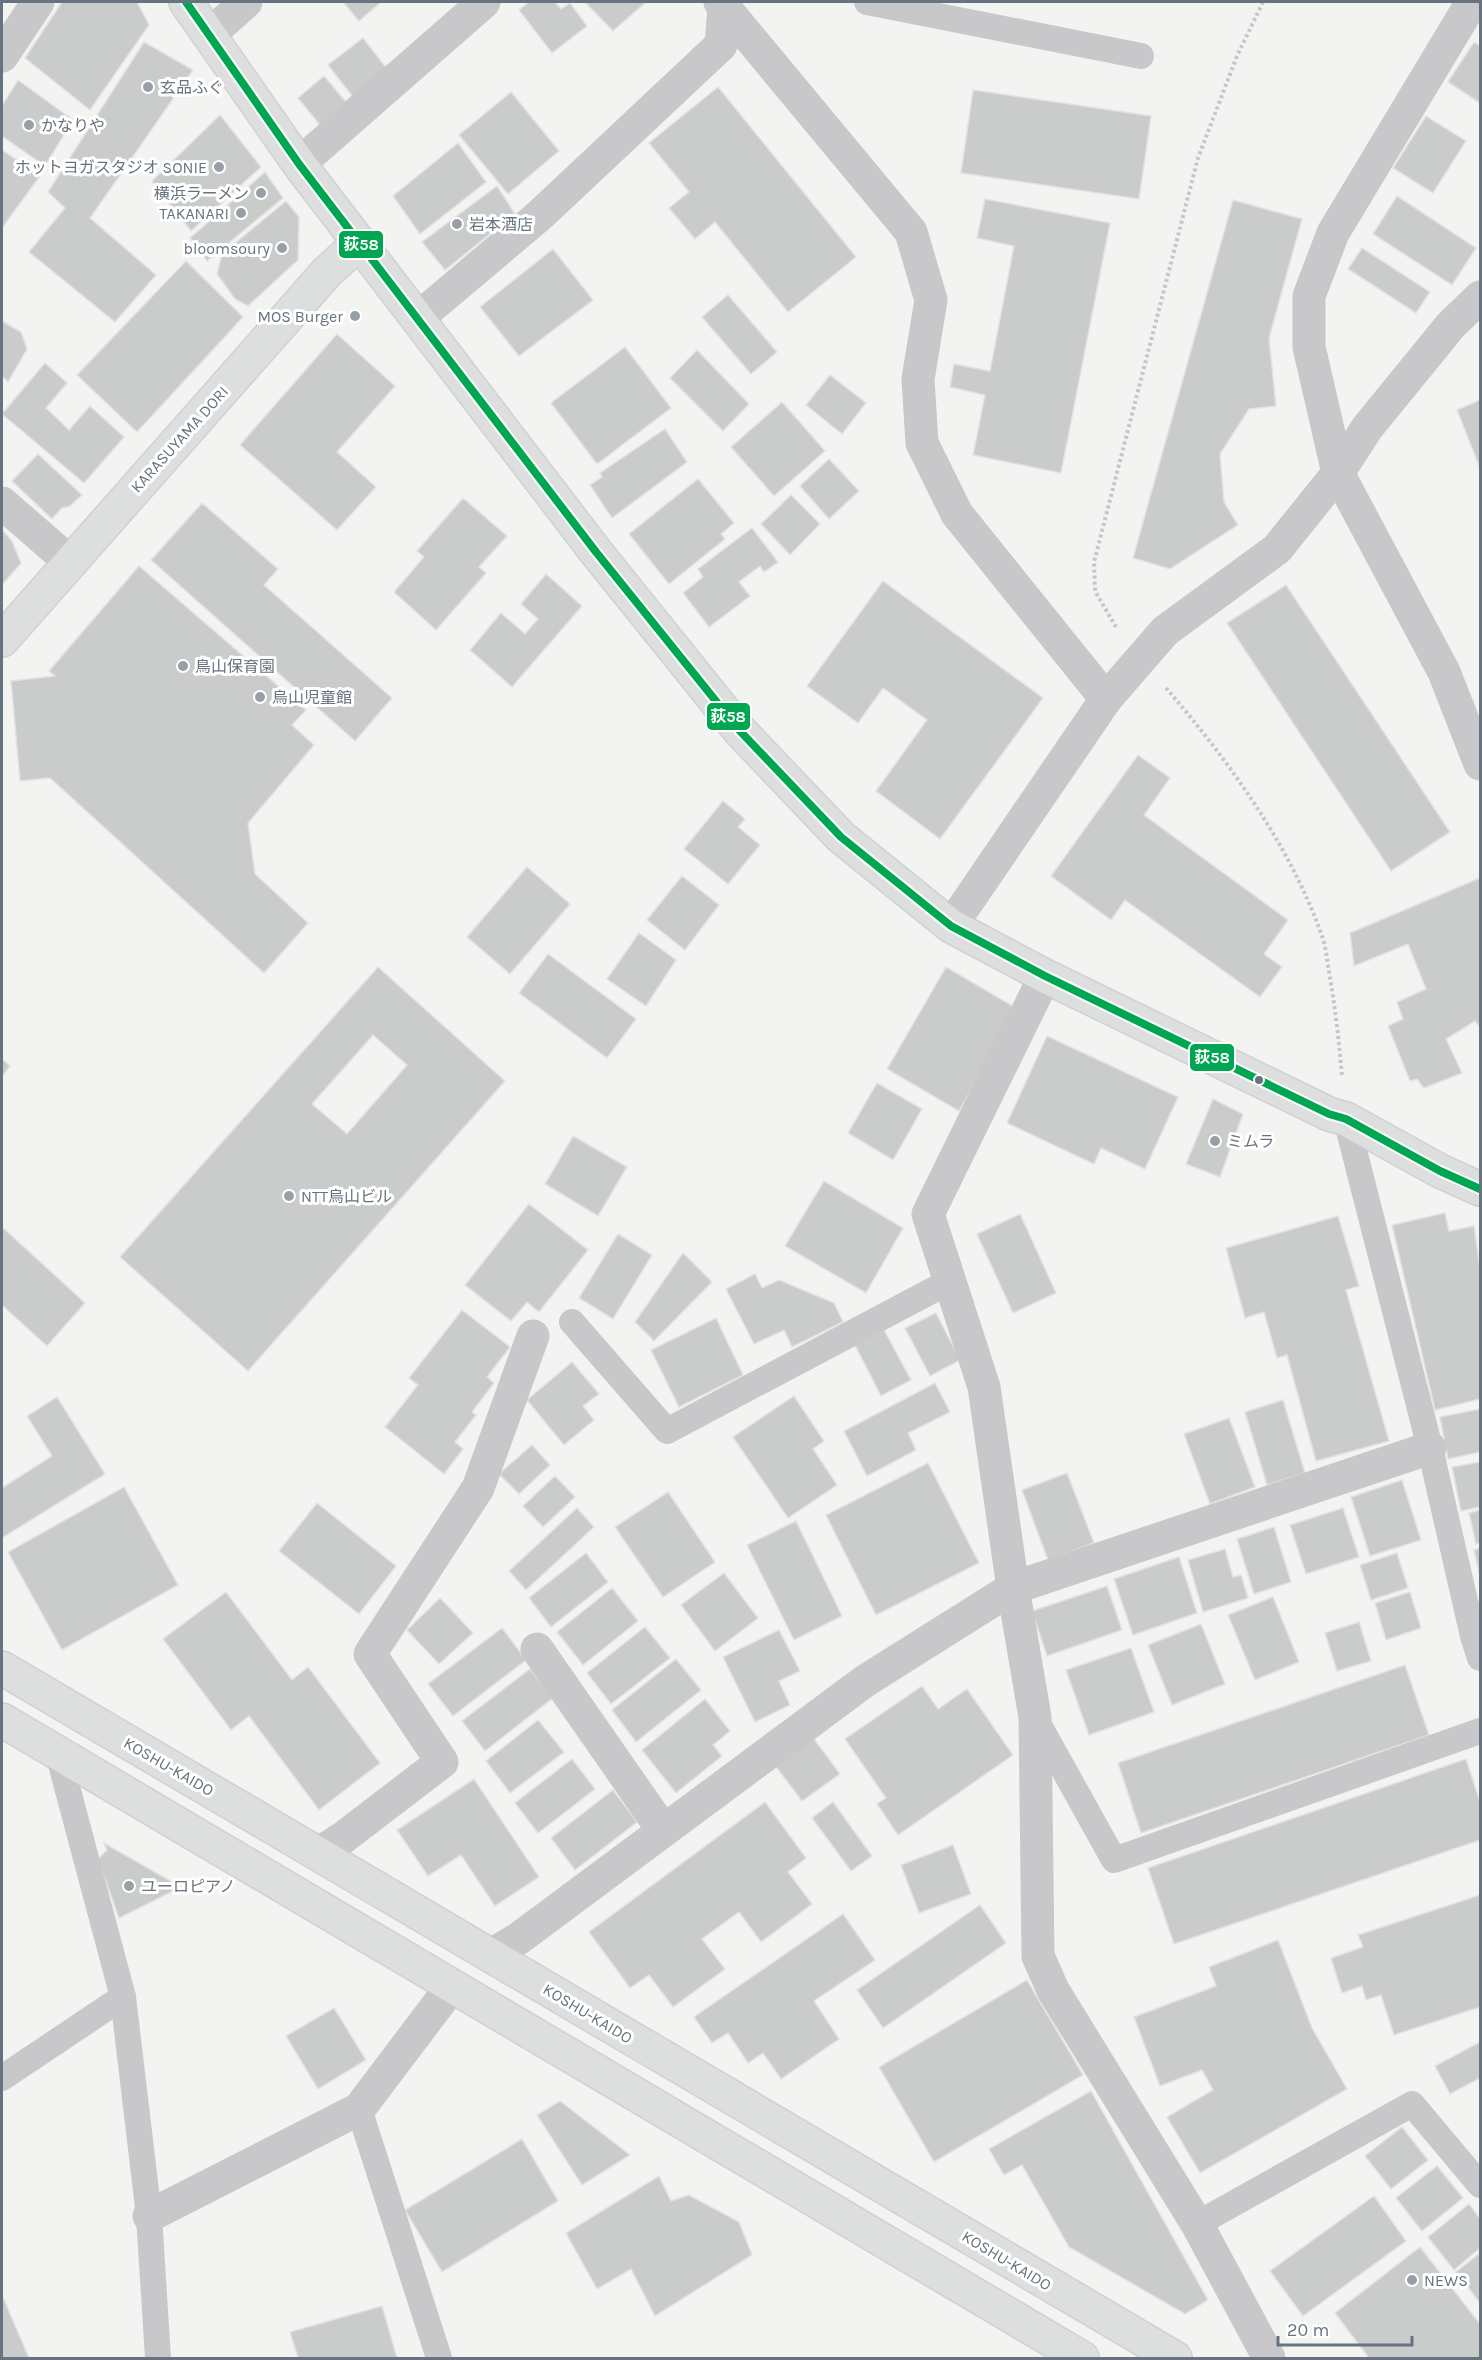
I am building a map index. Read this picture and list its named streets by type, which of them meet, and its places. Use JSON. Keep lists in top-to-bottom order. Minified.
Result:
{"streets":{"main road":["KARASUYAMA DORI","KOSHU-KAIDO"]},"places":["玄品ふぐ","かなりや","ホットヨガスタジオ SONIE","横浜ラーメン","TAKANARI","岩本酒店","bloomsoury","MOS Burger","鳥山保育園","烏山児童館","ミムラ","NTT烏山ビル","ユーロピアノ","NEWS"],"lines":["transit line 荻58"],"scale_bar":"20 m"}
